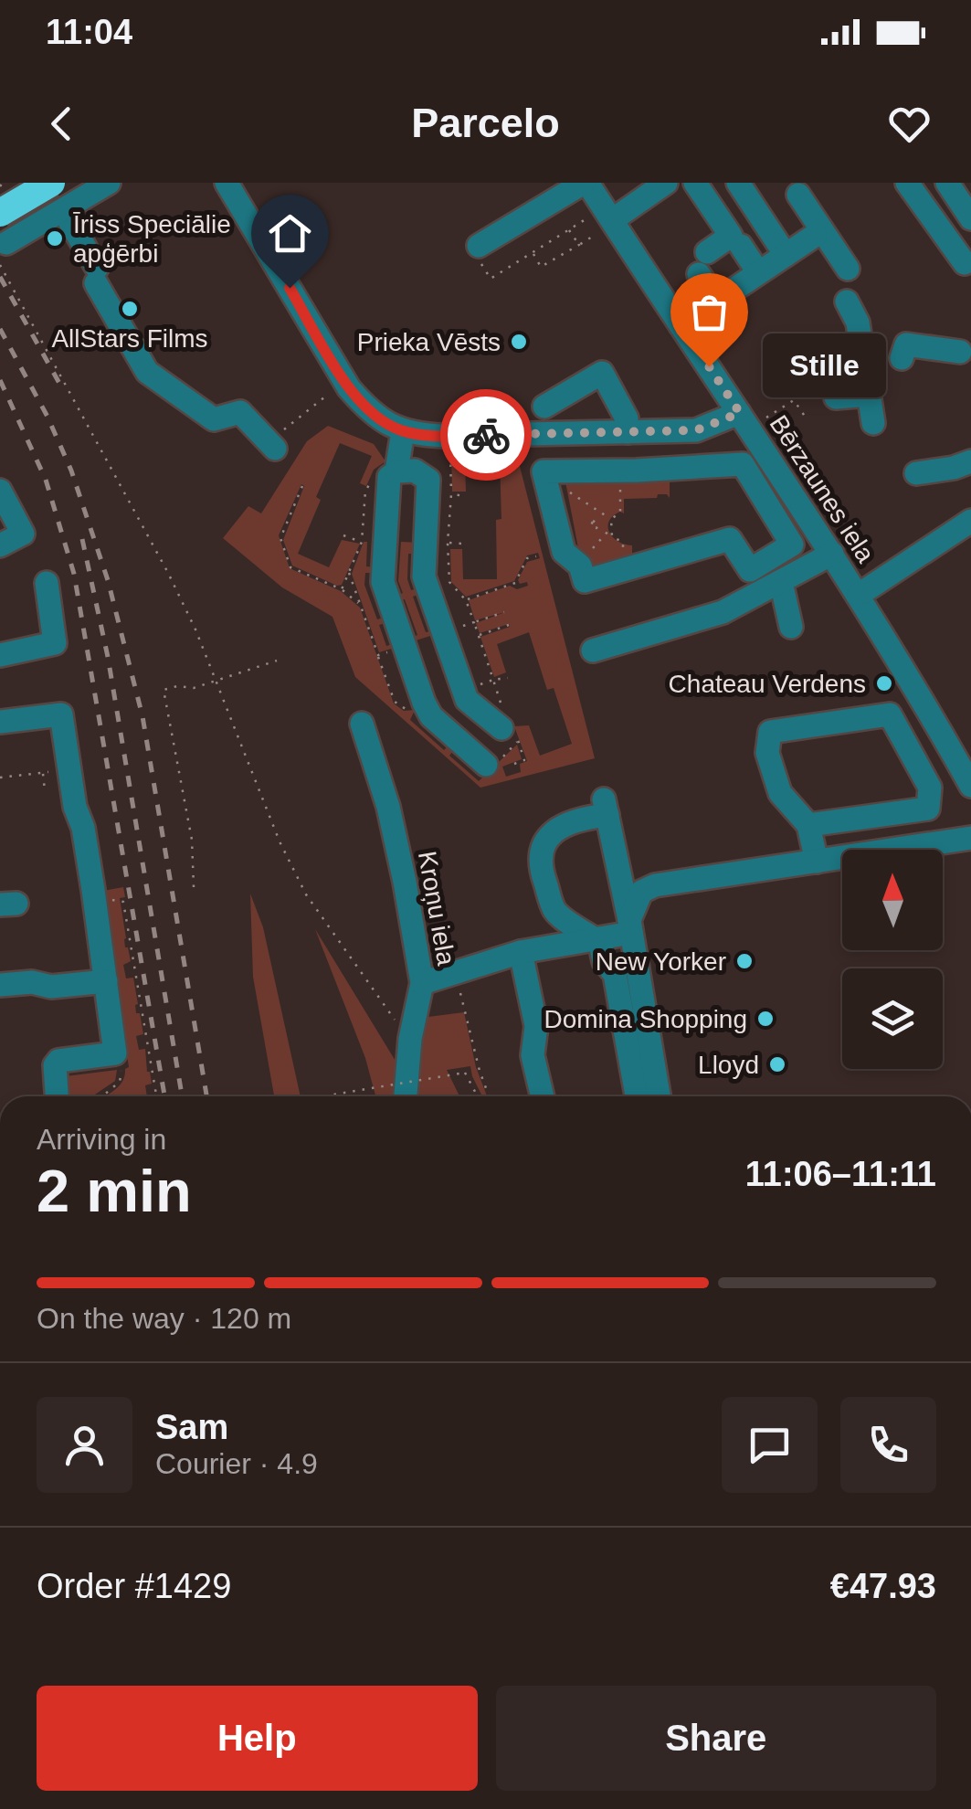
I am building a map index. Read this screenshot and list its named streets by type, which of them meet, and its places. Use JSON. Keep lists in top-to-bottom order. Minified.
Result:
{"streets":{"street":["Bērzaunes iela","Kroņu iela"]},"places":["Īriss Speciālie apģērbi","AllStars Films","Prieka Vēsts","Stille","Chateau Verdens","New Yorker","Domina Shopping","Lloyd"],"north":"top","page":{"status":"11:04","header":"Parcelo","bubble":"Stille","heading":["2 min","Arriving in","11:06–11:11"],"panel":["Sam","Courier · 4.9","Order #1429","€47.93"],"bar":"On the way · 120 m","buttons":["Help","Share"]}}
